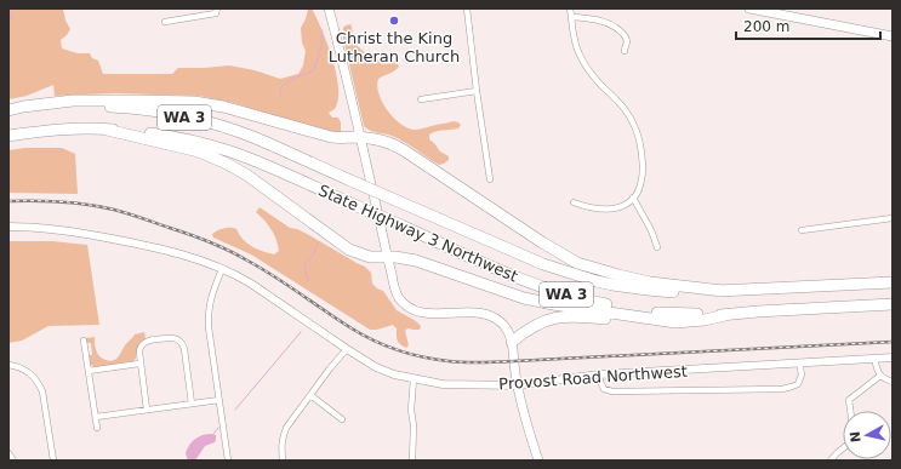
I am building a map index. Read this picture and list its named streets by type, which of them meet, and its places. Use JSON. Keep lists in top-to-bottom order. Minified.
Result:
{"streets":{"highway":["WA 3","State Highway 3 Northwest"],"street":["Provost Road Northwest"]},"places":["Christ the King Lutheran Church"],"scale_bar":"200 m","north":"left"}
